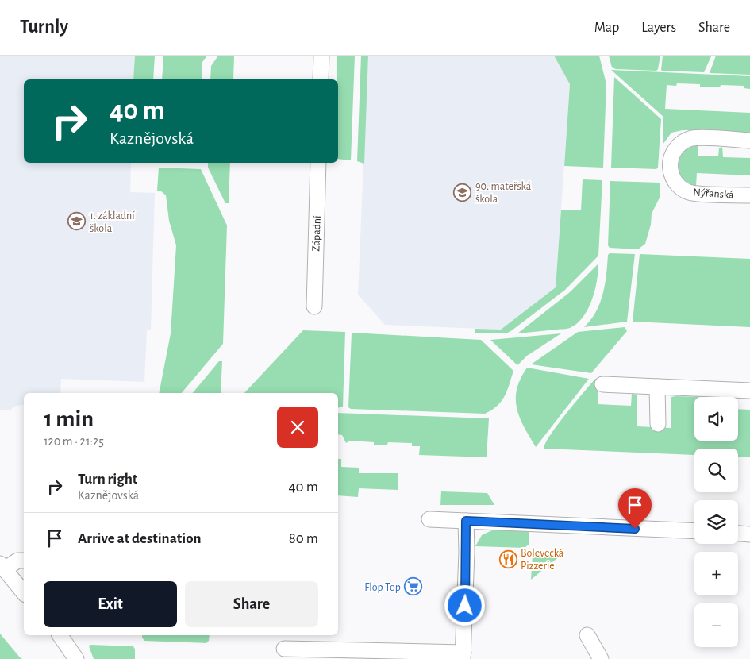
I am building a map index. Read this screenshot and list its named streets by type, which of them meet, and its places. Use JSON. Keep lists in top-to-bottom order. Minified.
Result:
{"streets":{"street":["Nýřanská","Západní"]},"places":{"school or university":["90. mateřská škola","1. základní škola"],"restaurant":["Bolevecká Pizzerie"],"supermarket":["Flop Top"]},"page":{"header":"Turnly","nav":["Map","Layers","Share"],"turn":["40 m","Kaznějovská"],"heading":["1 min","120 m · 21:25"],"map_buttons":["+","−"],"list":[{"name":"Turn right","note":"Kaznějovská","value":"40 m"},{"name":"Arrive at destination","value":"80 m"}],"buttons":["Exit","Share"]}}
